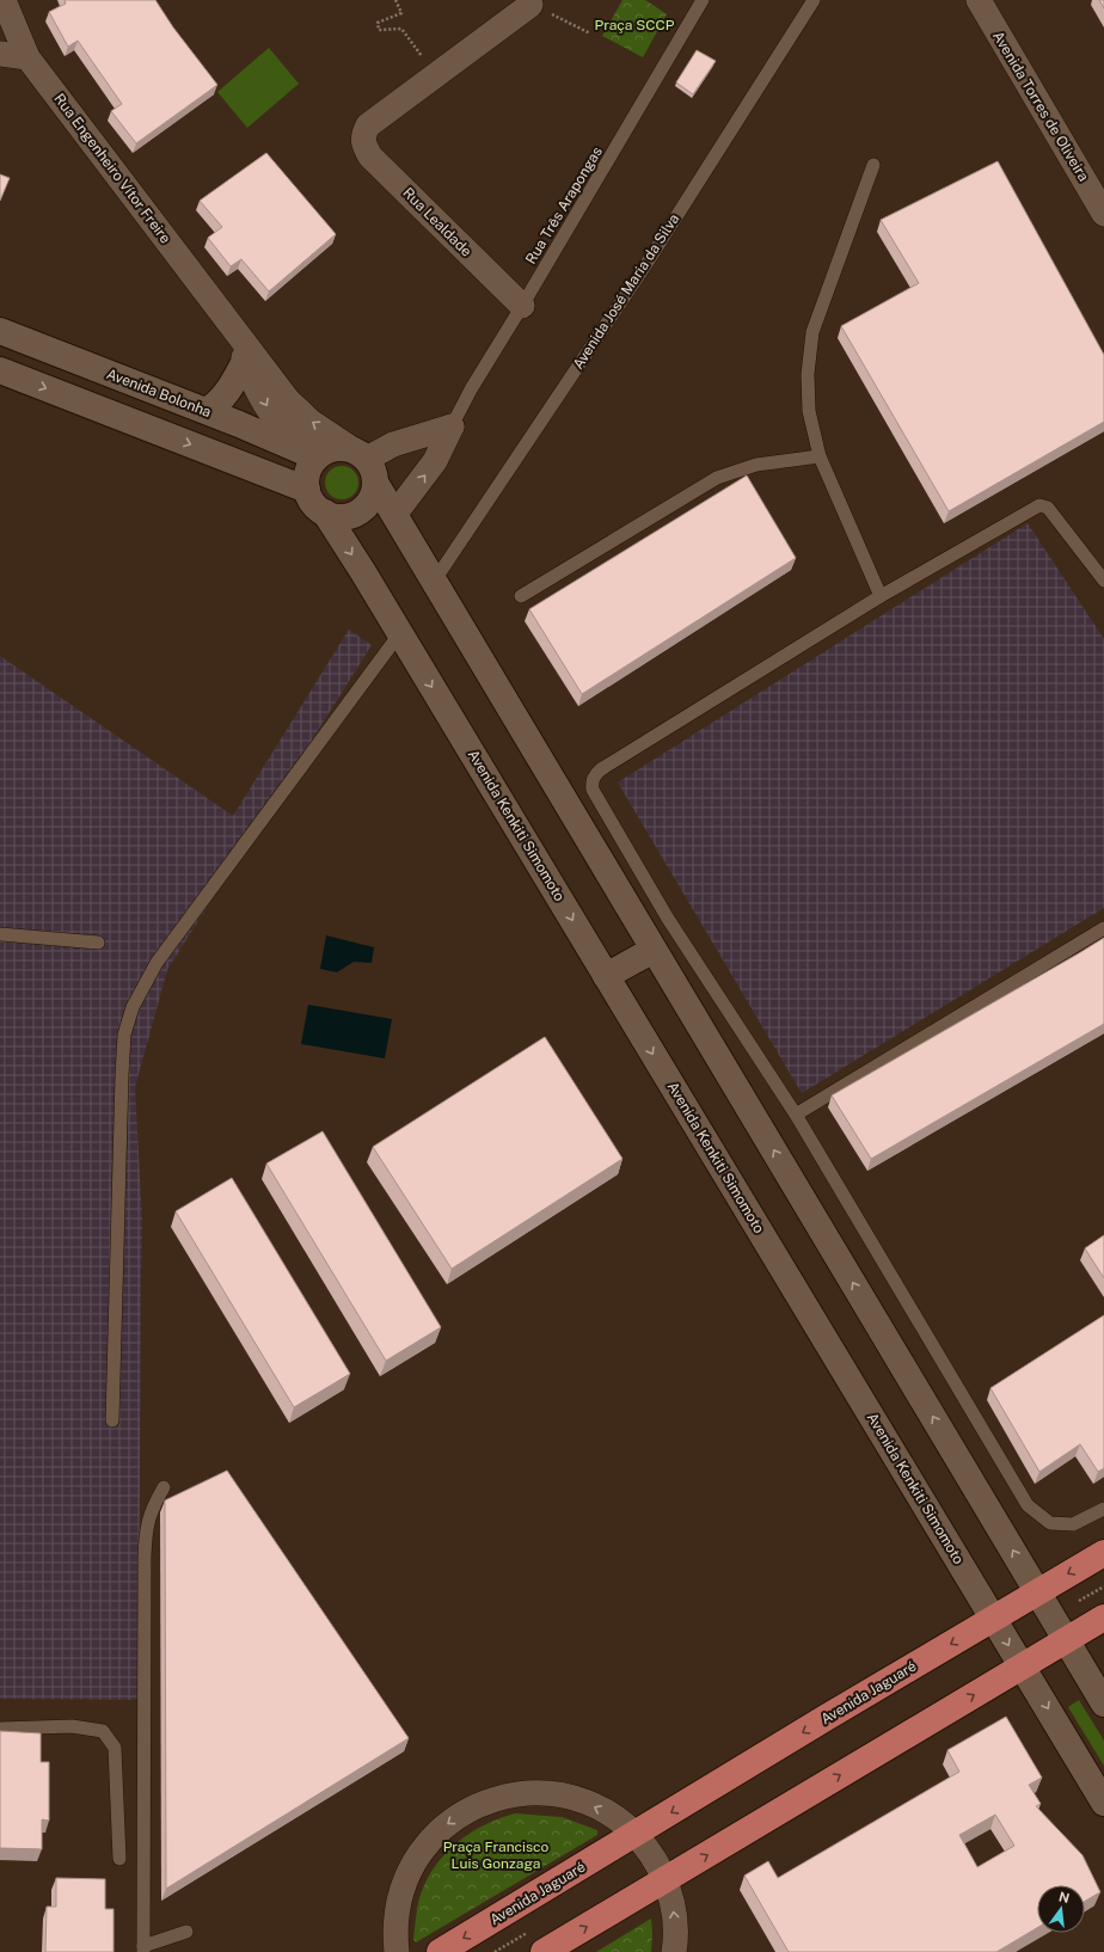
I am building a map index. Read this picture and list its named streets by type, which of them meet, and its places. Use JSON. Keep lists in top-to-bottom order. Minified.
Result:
{"streets":{"highway":["Avenida Jaguaré"],"main road":["Avenida Bolonha","Avenida Kenkiti Simomoto"],"street":["Avenida Torres de Oliveira","Rua Engenheiro Vítor Freire","Rua Lealdade"],"lane":["Rua Três Arapongas","Avenida José Maria da Silva"]},"crossings":[["Rua Engenheiro Vítor Freire","Avenida Bolonha"],["Rua Engenheiro Vítor Freire","Avenida Kenkiti Simomoto"],["Rua Três Arapongas","Rua Lealdade"],["Avenida Bolonha","Avenida Kenkiti Simomoto"],["Avenida Kenkiti Simomoto","Avenida Jaguaré"]],"parks":["Praça SCCP","Praça Francisco Luis Gonzaga"],"north":"top"}
